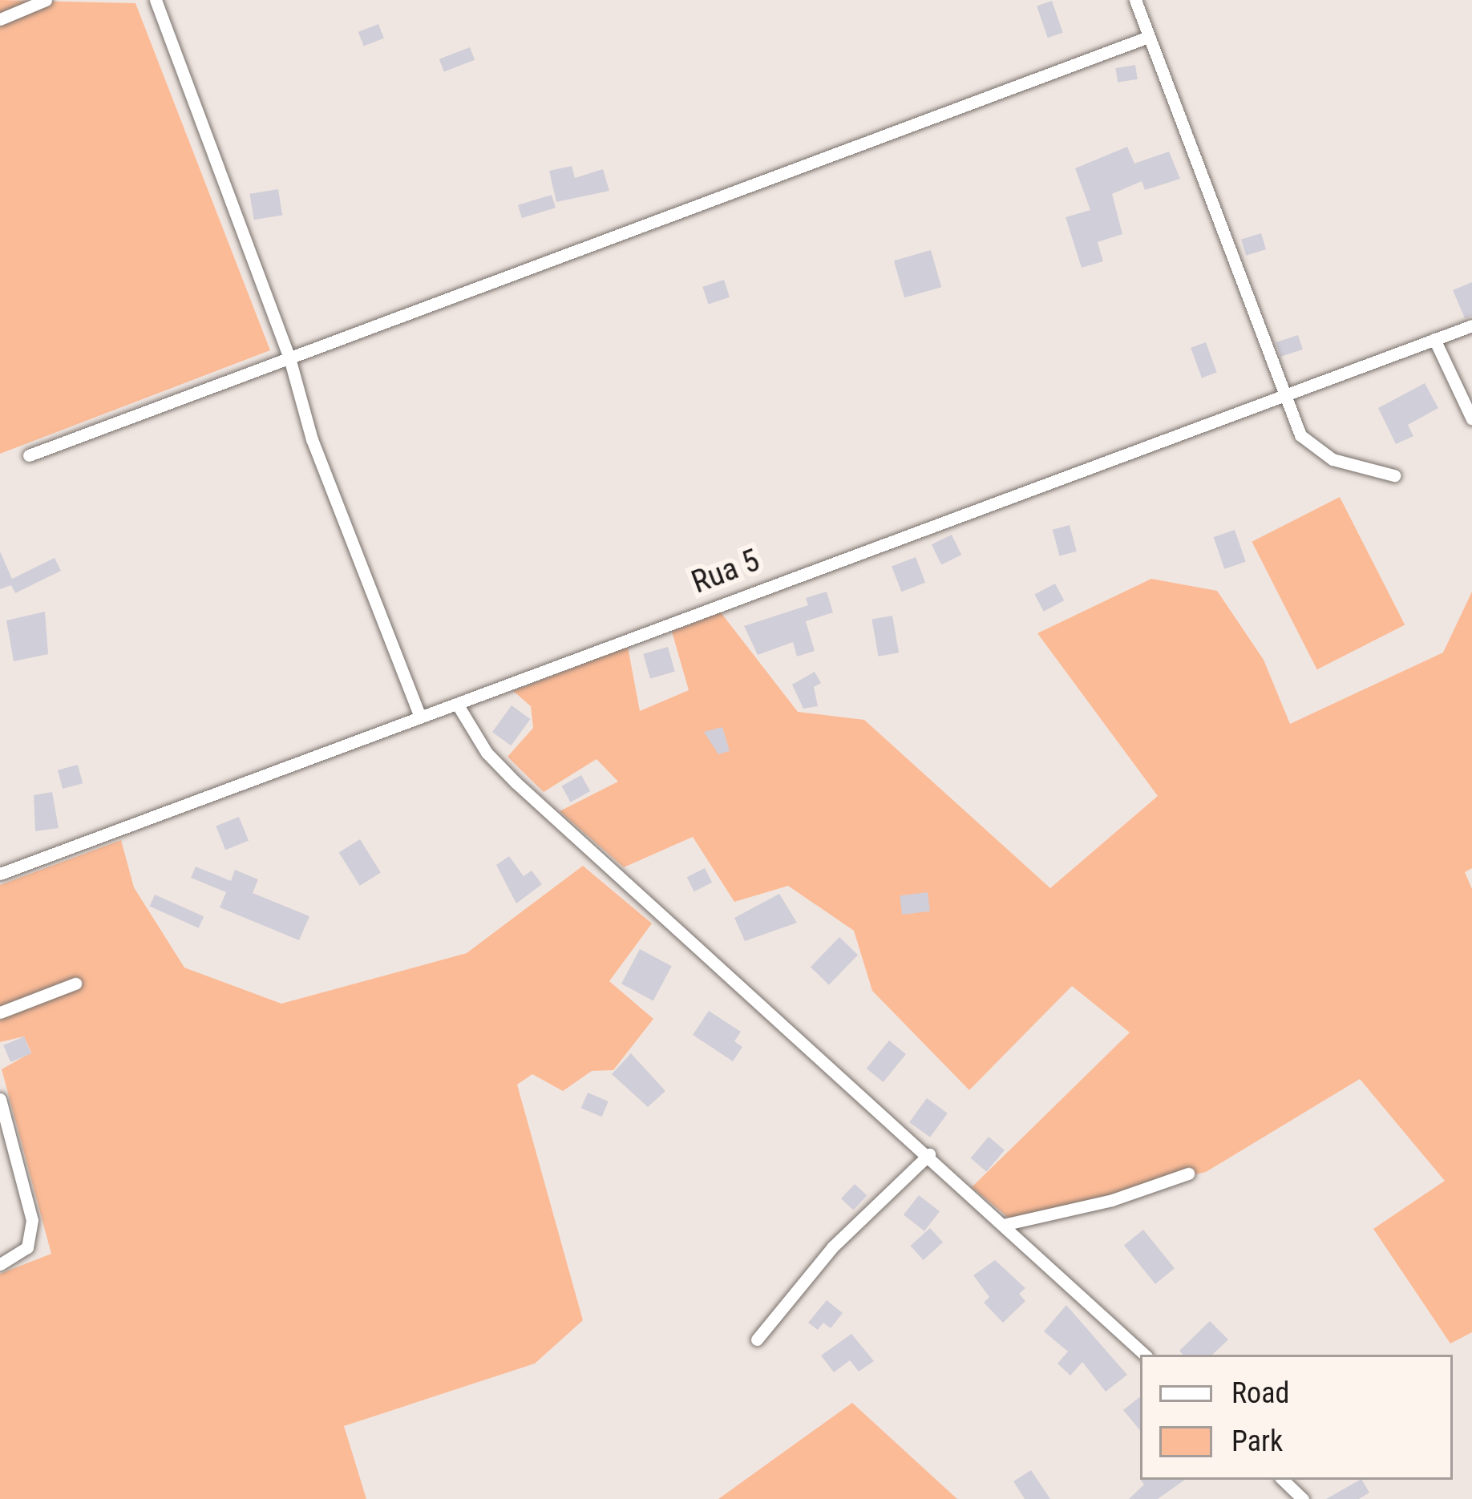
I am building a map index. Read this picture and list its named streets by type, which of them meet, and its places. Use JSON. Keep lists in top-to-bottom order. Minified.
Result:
{"streets":{"street":["Rua 5"]},"legend":["Road","Park"]}
